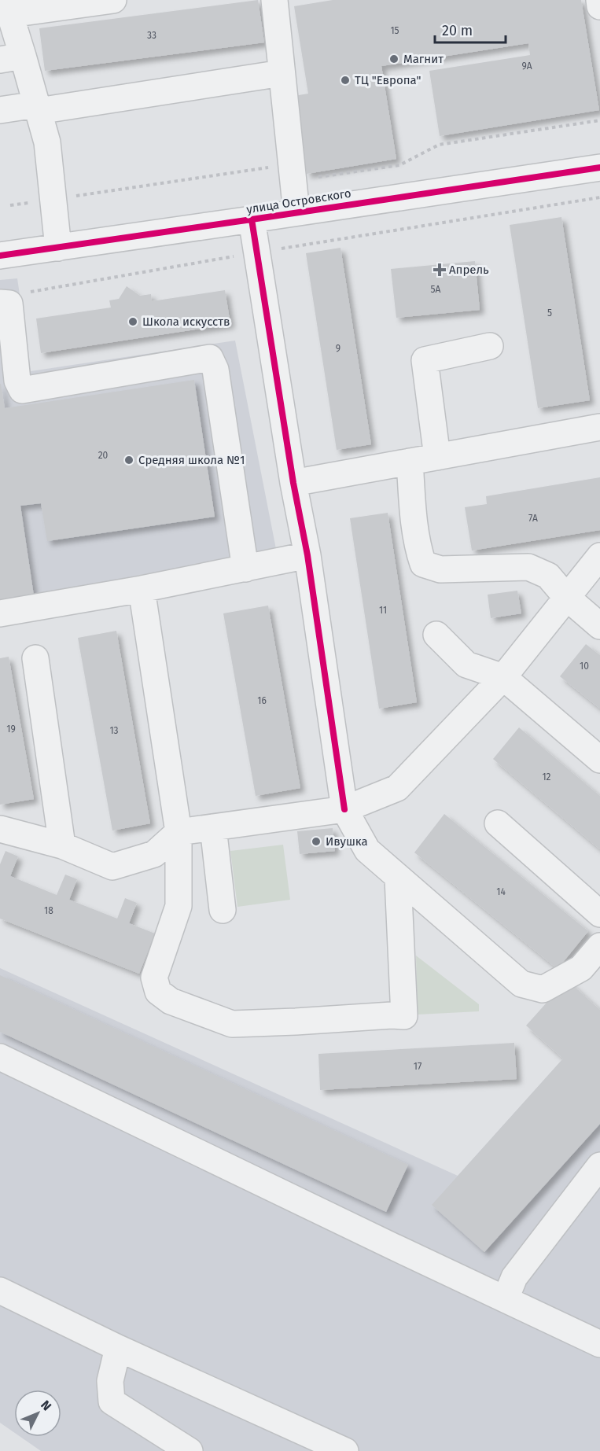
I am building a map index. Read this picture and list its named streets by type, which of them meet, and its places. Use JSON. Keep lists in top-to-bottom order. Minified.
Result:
{"streets":{"street":["улица Островского"]},"places":{"other":["Магнит","ТЦ \"Европа\"","Школа искусств","Средняя школа №1","Ивушка"],"health":["Апрель"]},"house_numbers":["15","33","9А","5А","5","9","20","7А","11","10","16","19","13","12","14","18","17"],"scale_bar":"20 m","north":"top right"}
